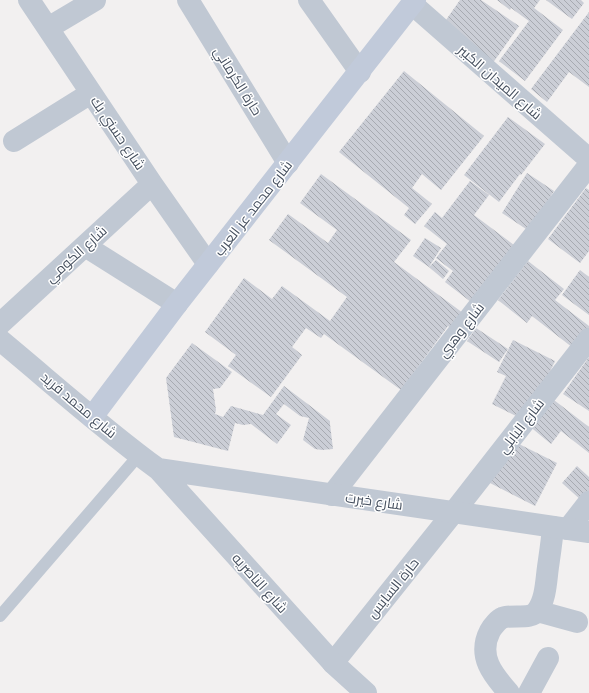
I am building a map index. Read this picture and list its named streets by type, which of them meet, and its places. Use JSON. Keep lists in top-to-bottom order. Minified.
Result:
{"streets":{"main road":["شارع محمد عز العرب"],"street":["حارة الكرماني","شارع الميدان الكبير","شارع حسني بك","شارع الكومي","شارع وهبي","شارع محمد فريد","شارع البابلي","شارع خيرت","شارع الناصريه","حارة السايس"]},"crossings":[["حارة الكرماني","شارع محمد عز العرب"],["شارع الميدان الكبير","شارع محمد عز العرب"],["شارع حسني بك","شارع محمد عز العرب"],["شارع حسني بك","شارع الكومي"],["شارع محمد عز العرب","شارع محمد فريد"],["شارع وهبي","شارع خيرت"],["شارع محمد فريد","شارع خيرت"],["شارع محمد فريد","شارع الناصريه"],["شارع البابلي","شارع خيرت"],["شارع البابلي","حارة السايس"],["شارع خيرت","شارع الناصريه"],["شارع خيرت","حارة السايس"],["شارع الناصريه","حارة السايس"]]}
